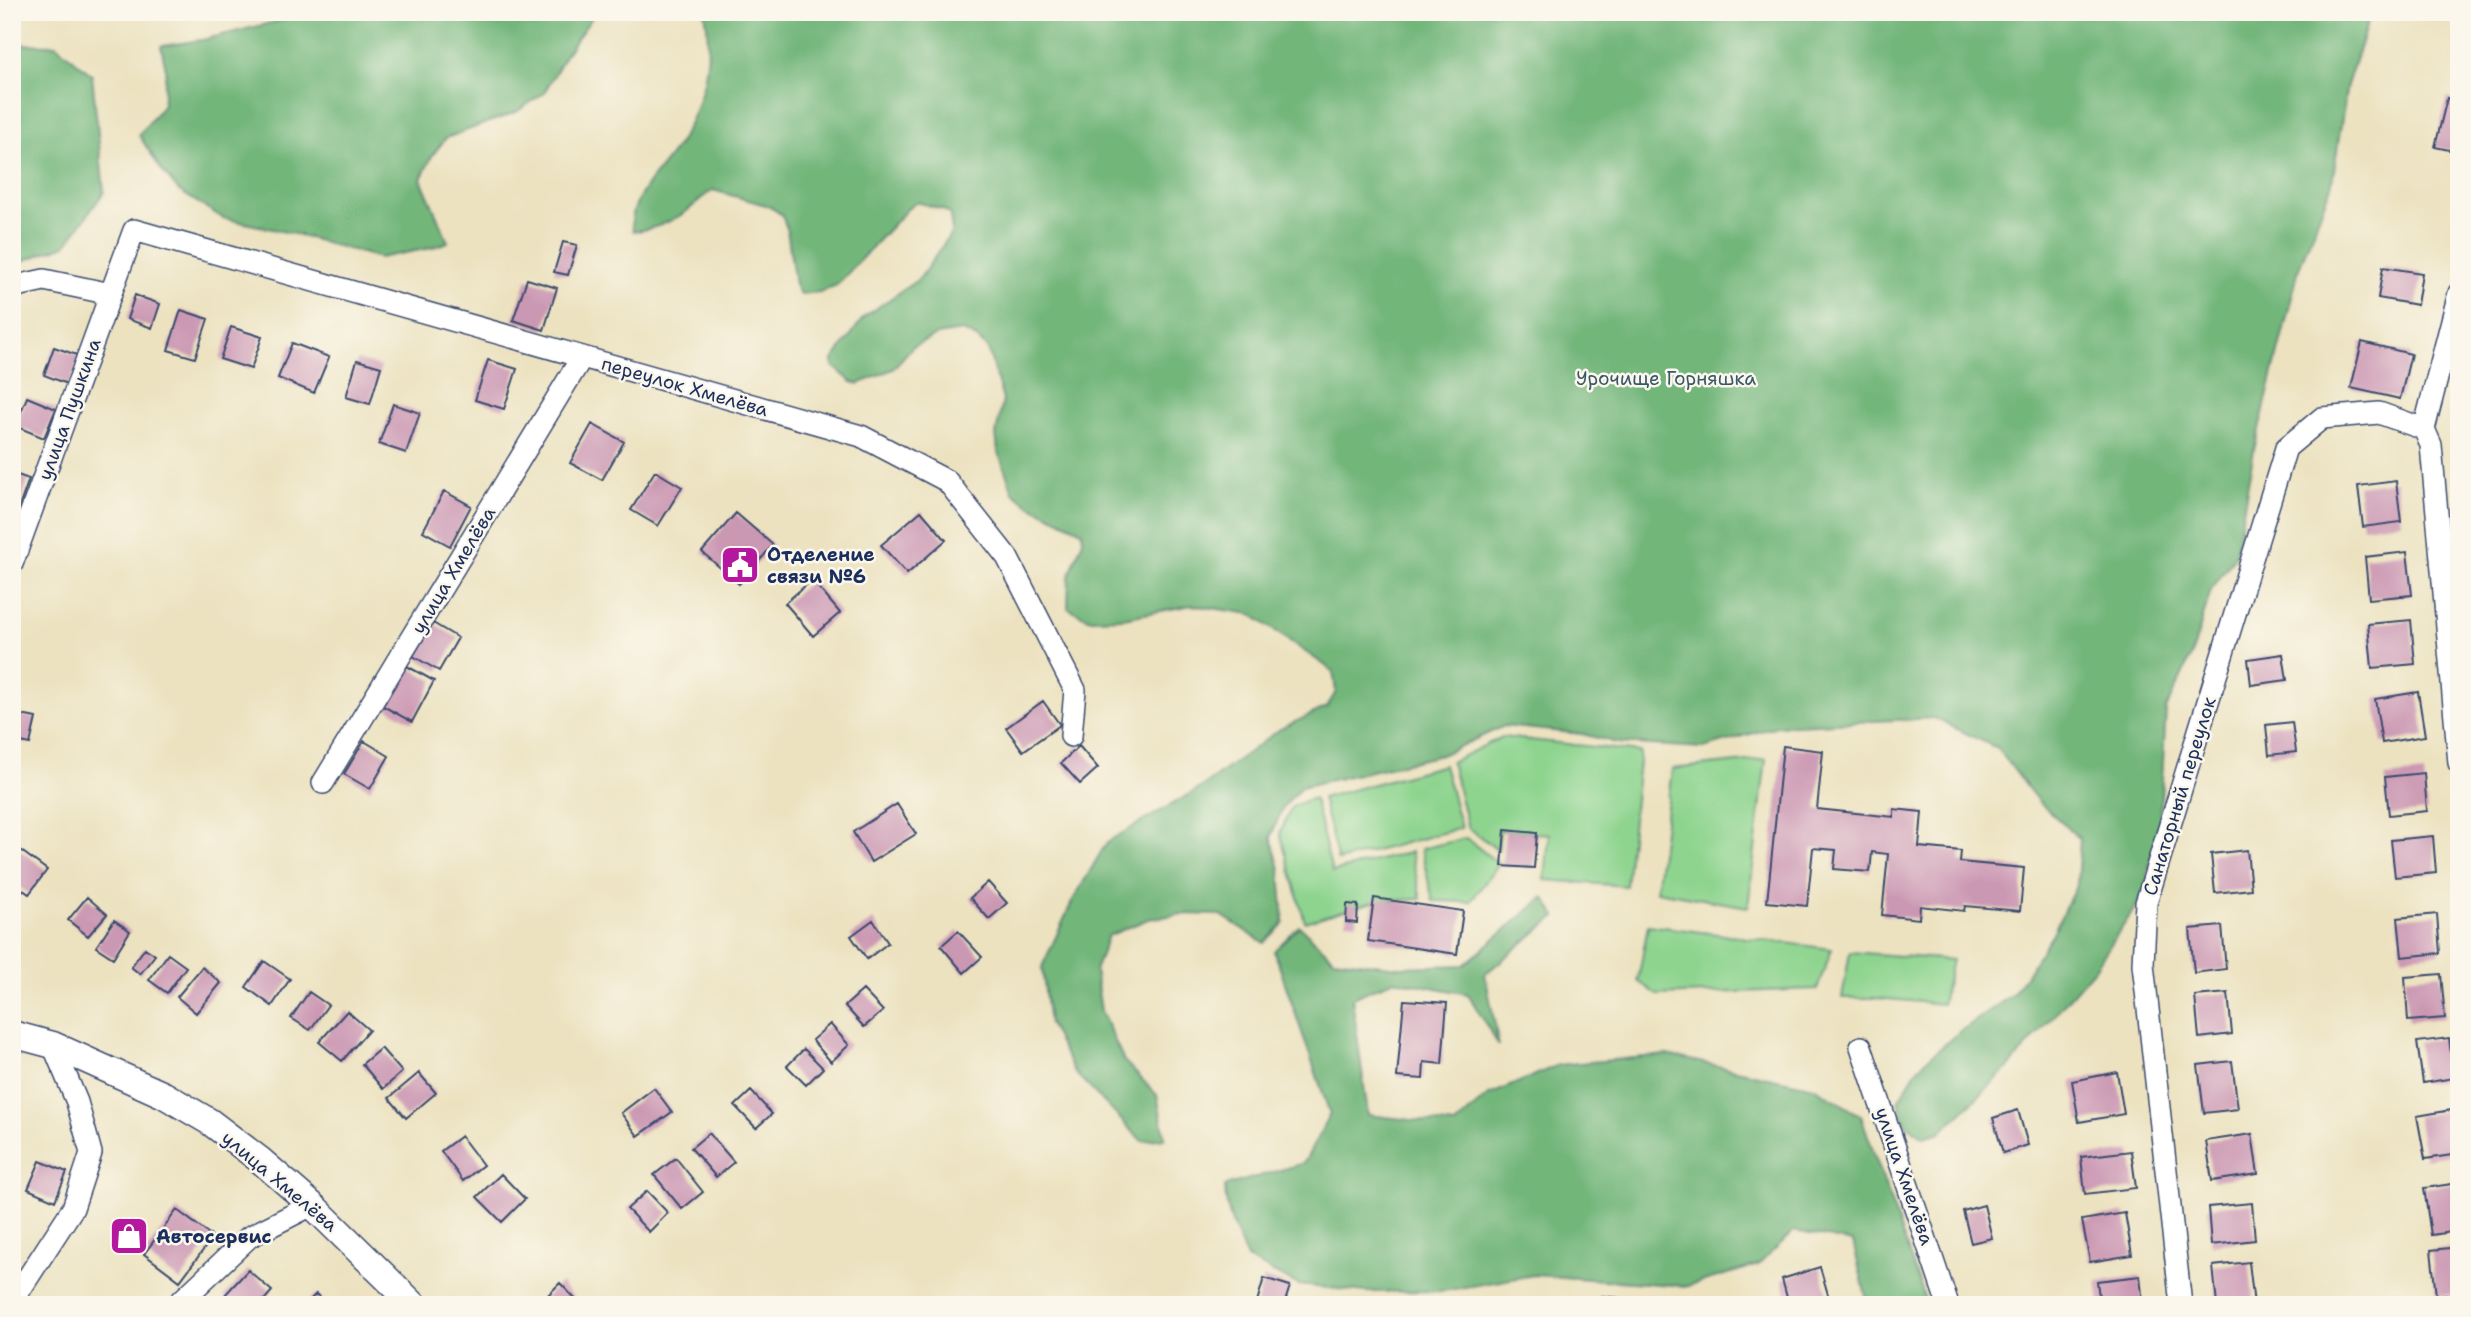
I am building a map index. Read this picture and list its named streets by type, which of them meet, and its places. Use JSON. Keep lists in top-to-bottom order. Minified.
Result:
{"streets":{"main road":["улица Хмелёва"],"street":["переулок Хмелёва","улица Пушкина","Санаторный переулок"]},"crossings":[["переулок Хмелёва","улица Пушкина"],["переулок Хмелёва","улица Хмелёва"]],"parks":["Урочище Горняшка"],"places":{"public building":["Отделение связи №6"],"shop":["Автосервис"]}}
